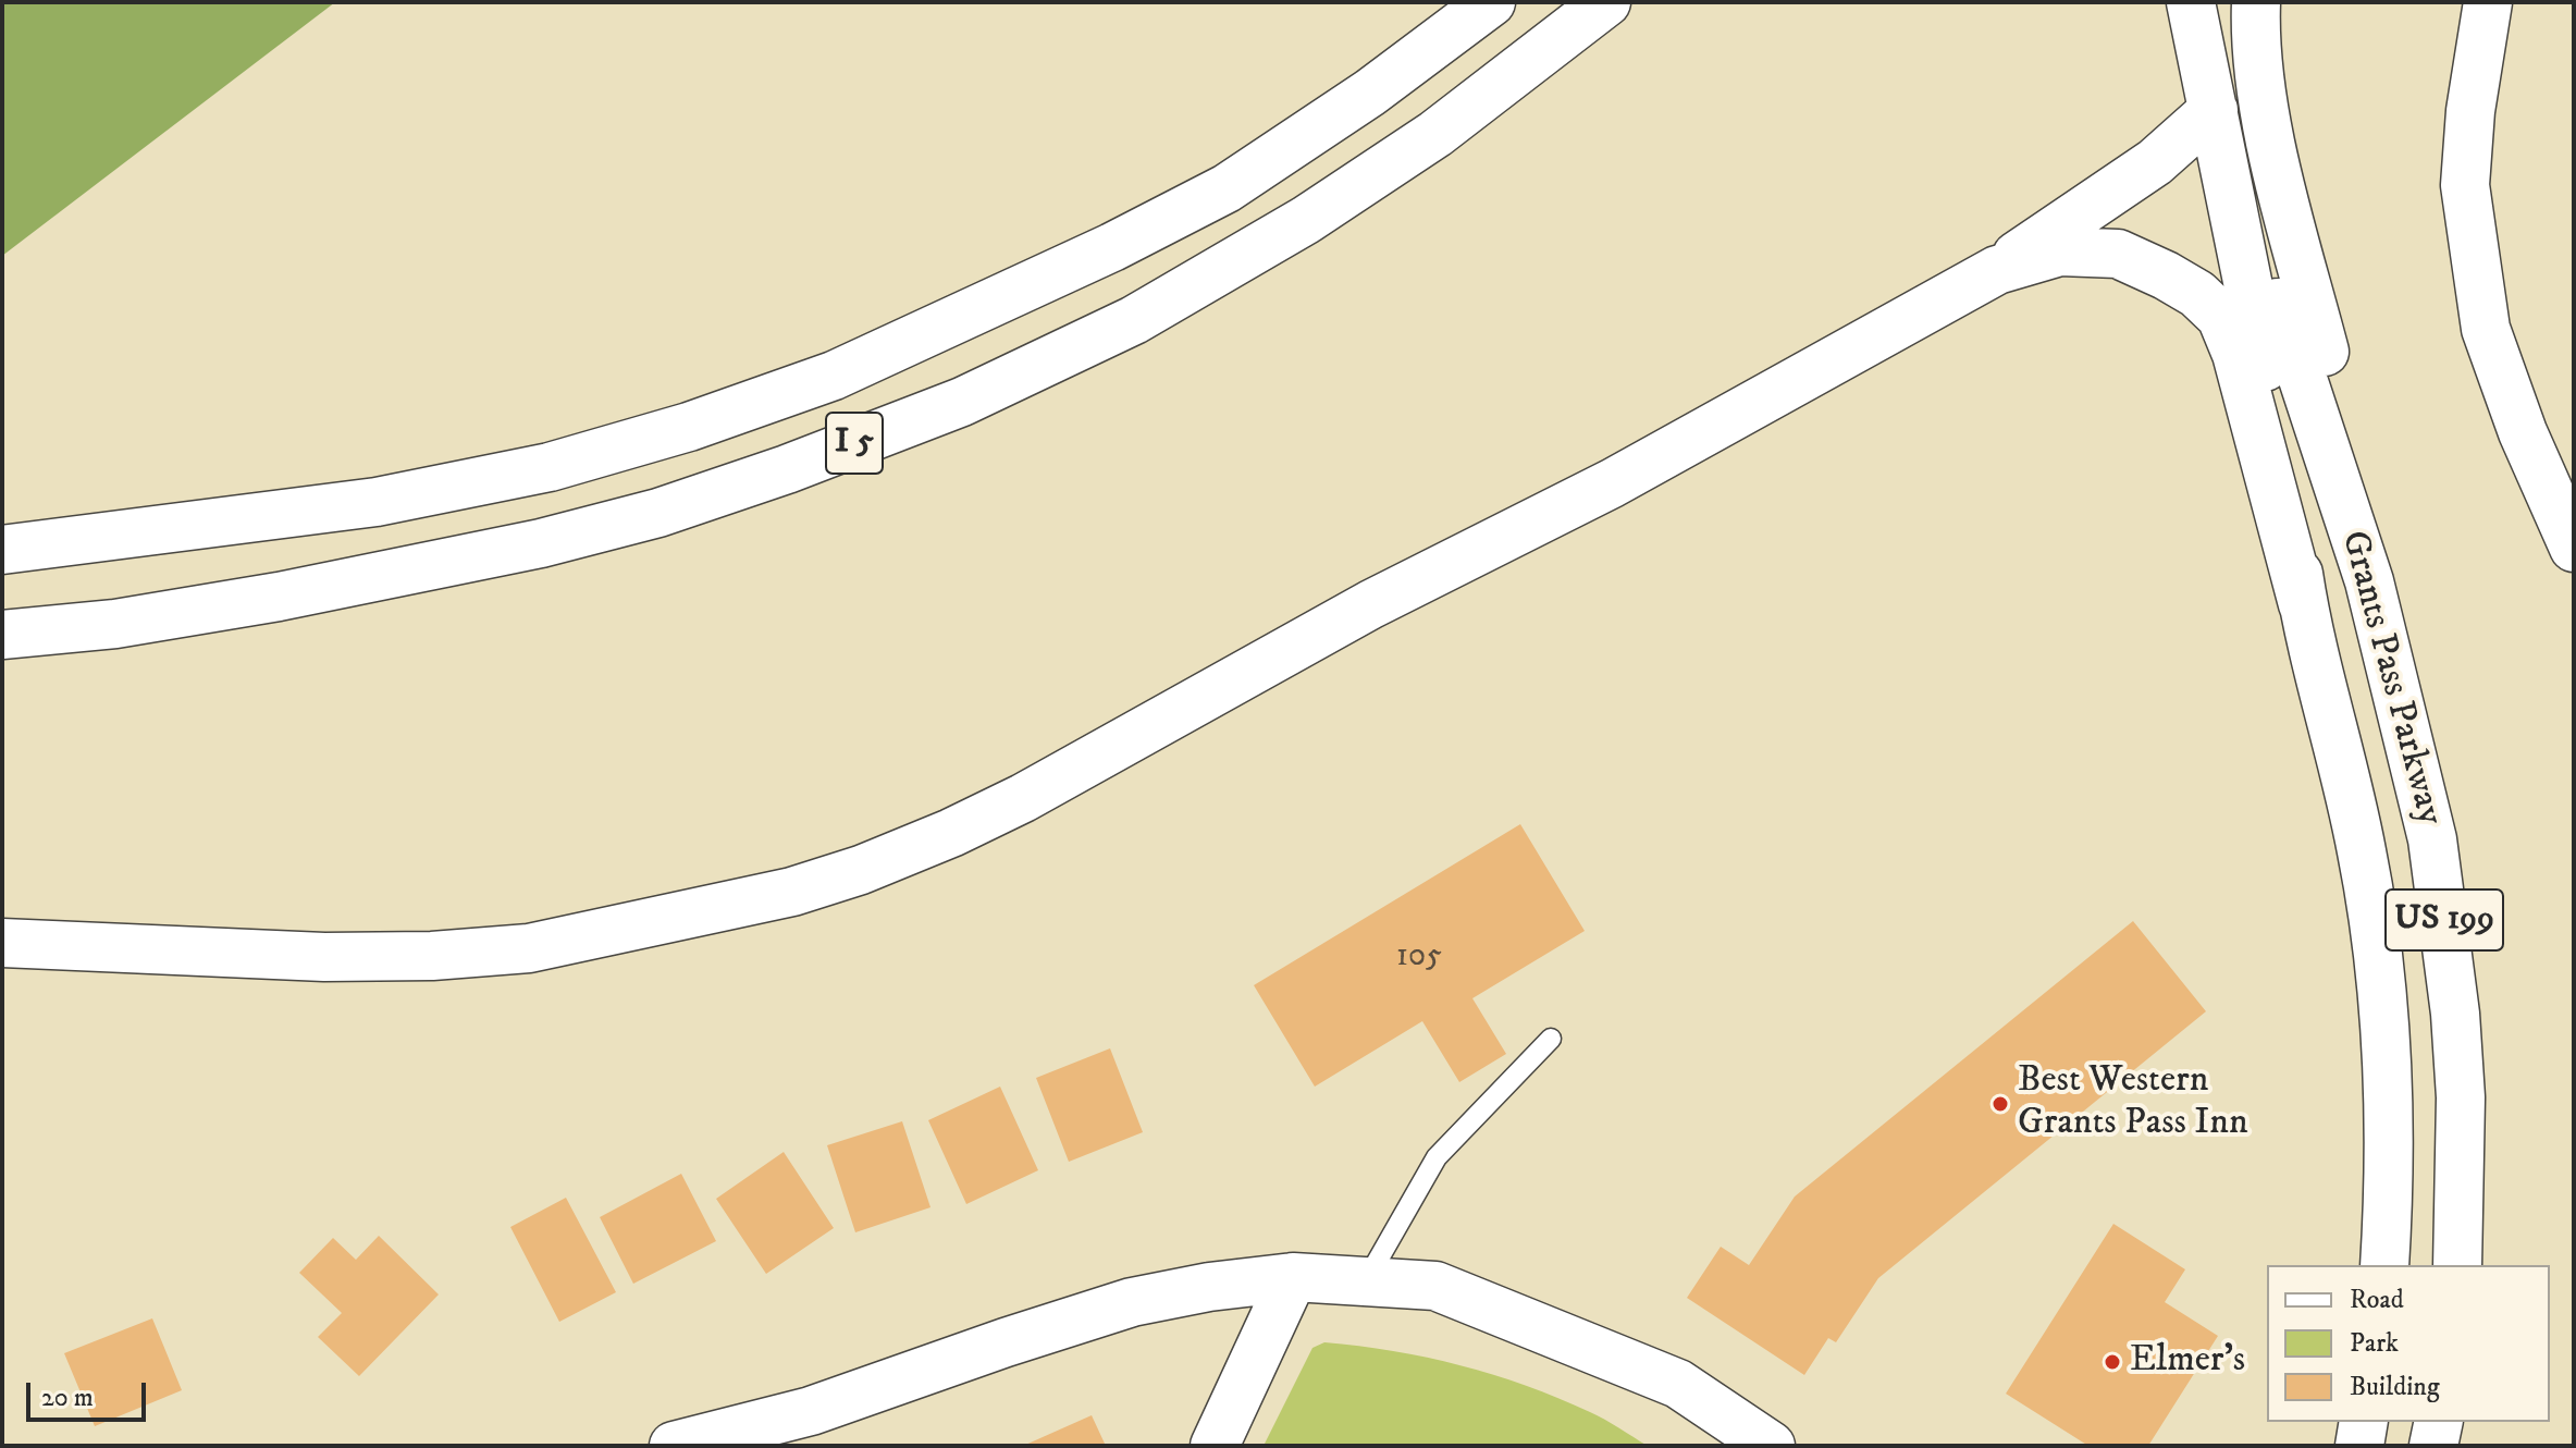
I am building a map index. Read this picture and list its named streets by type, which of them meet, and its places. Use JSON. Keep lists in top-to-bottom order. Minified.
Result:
{"streets":{"main road":["I 5","Grants Pass Parkway","US 199"]},"places":["Best Western Grants Pass Inn","Elmer's"],"house_numbers":["105"],"legend":["Road","Park","Building"],"scale_bar":"20 m"}
